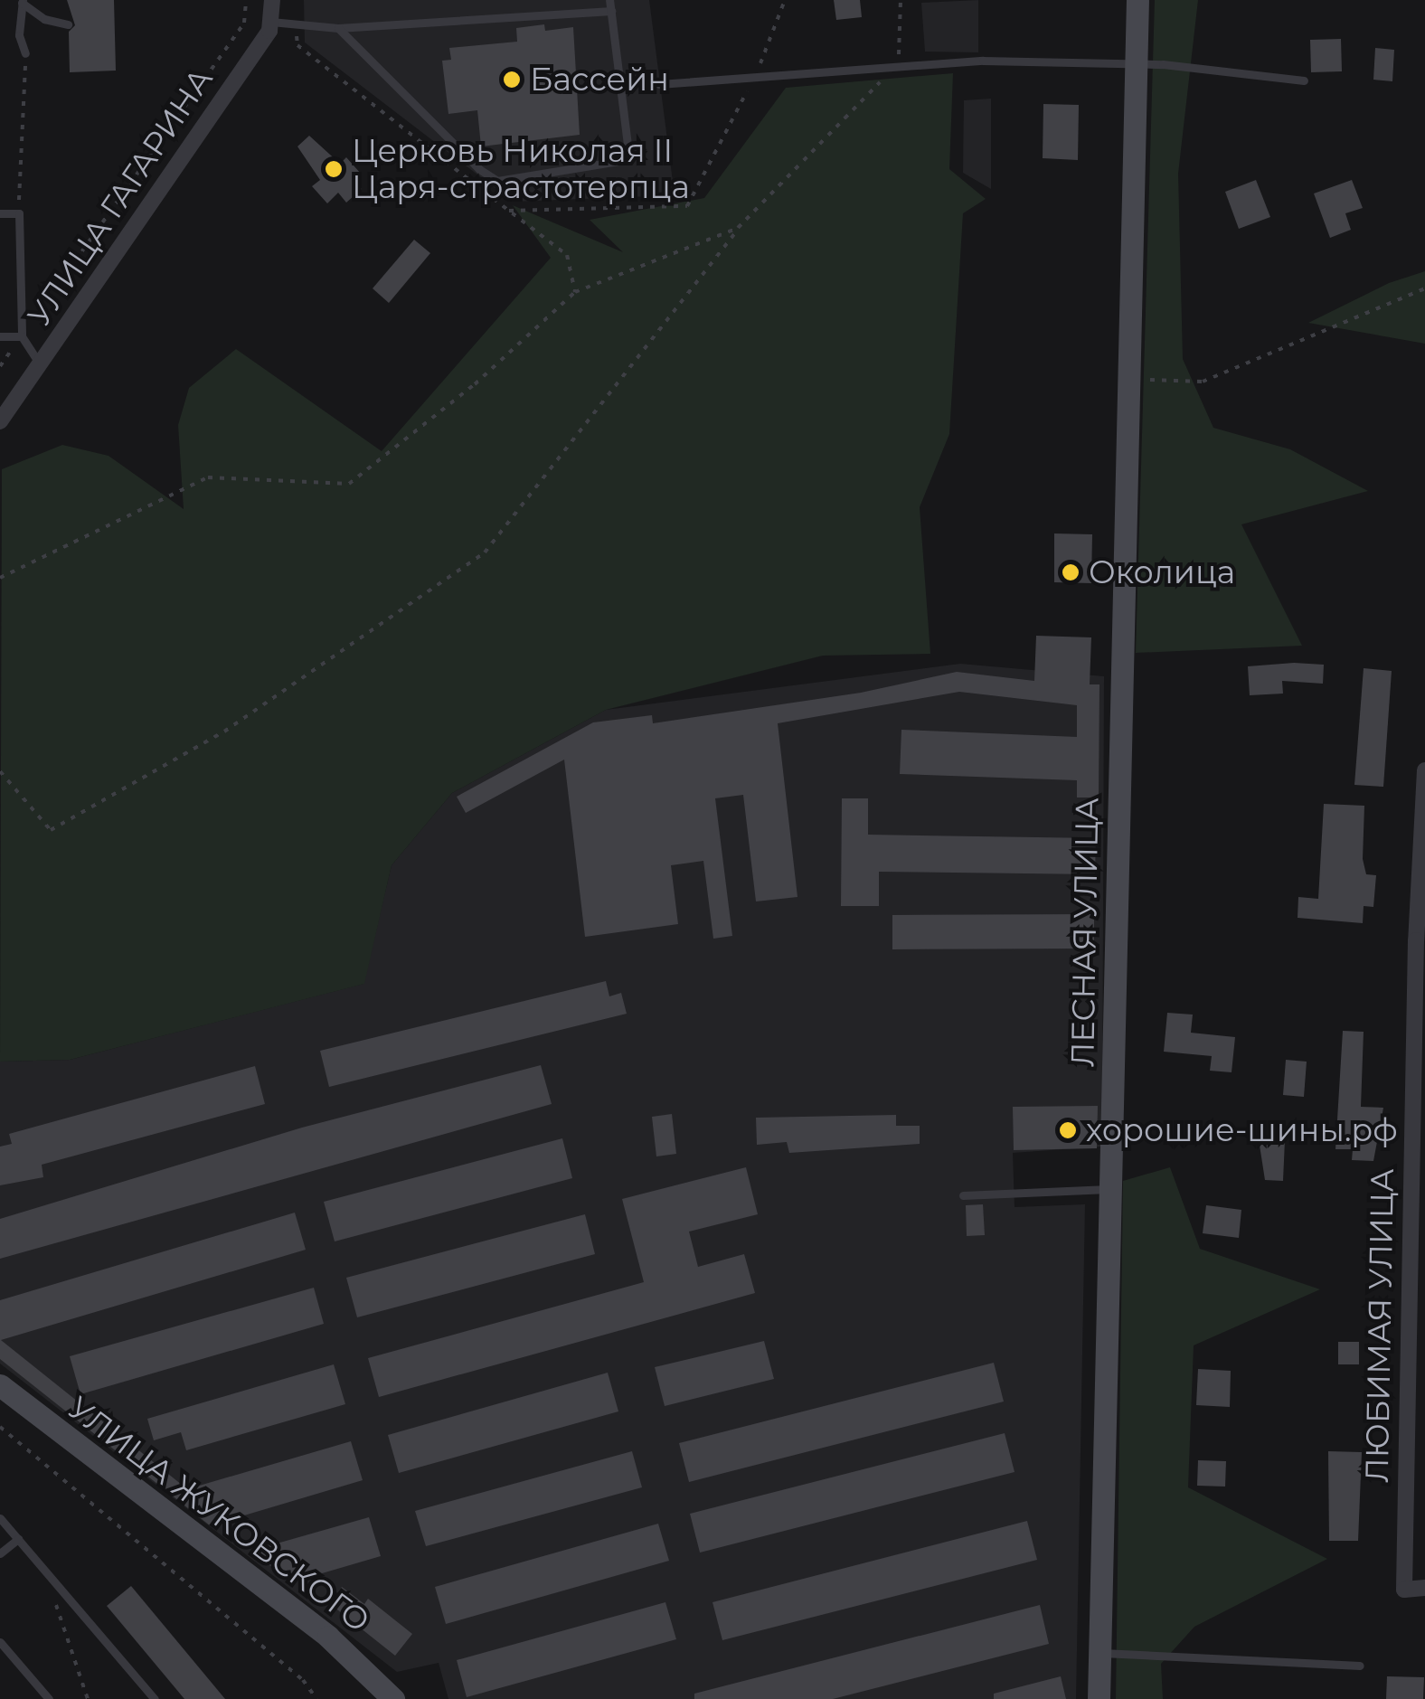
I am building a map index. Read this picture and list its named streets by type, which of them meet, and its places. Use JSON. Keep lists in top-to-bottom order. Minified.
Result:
{"streets":{"main road":["ЛЕСНАЯ УЛИЦА","УЛИЦА ЖУКОВСКОГО"],"street":["УЛИЦА ГАГАРИНА","ЛЮБИМАЯ УЛИЦА"]},"places":["Бассейн","Церковь Николая II Царя-страстотерпца","Околица","хорошие-шины.рф"]}
